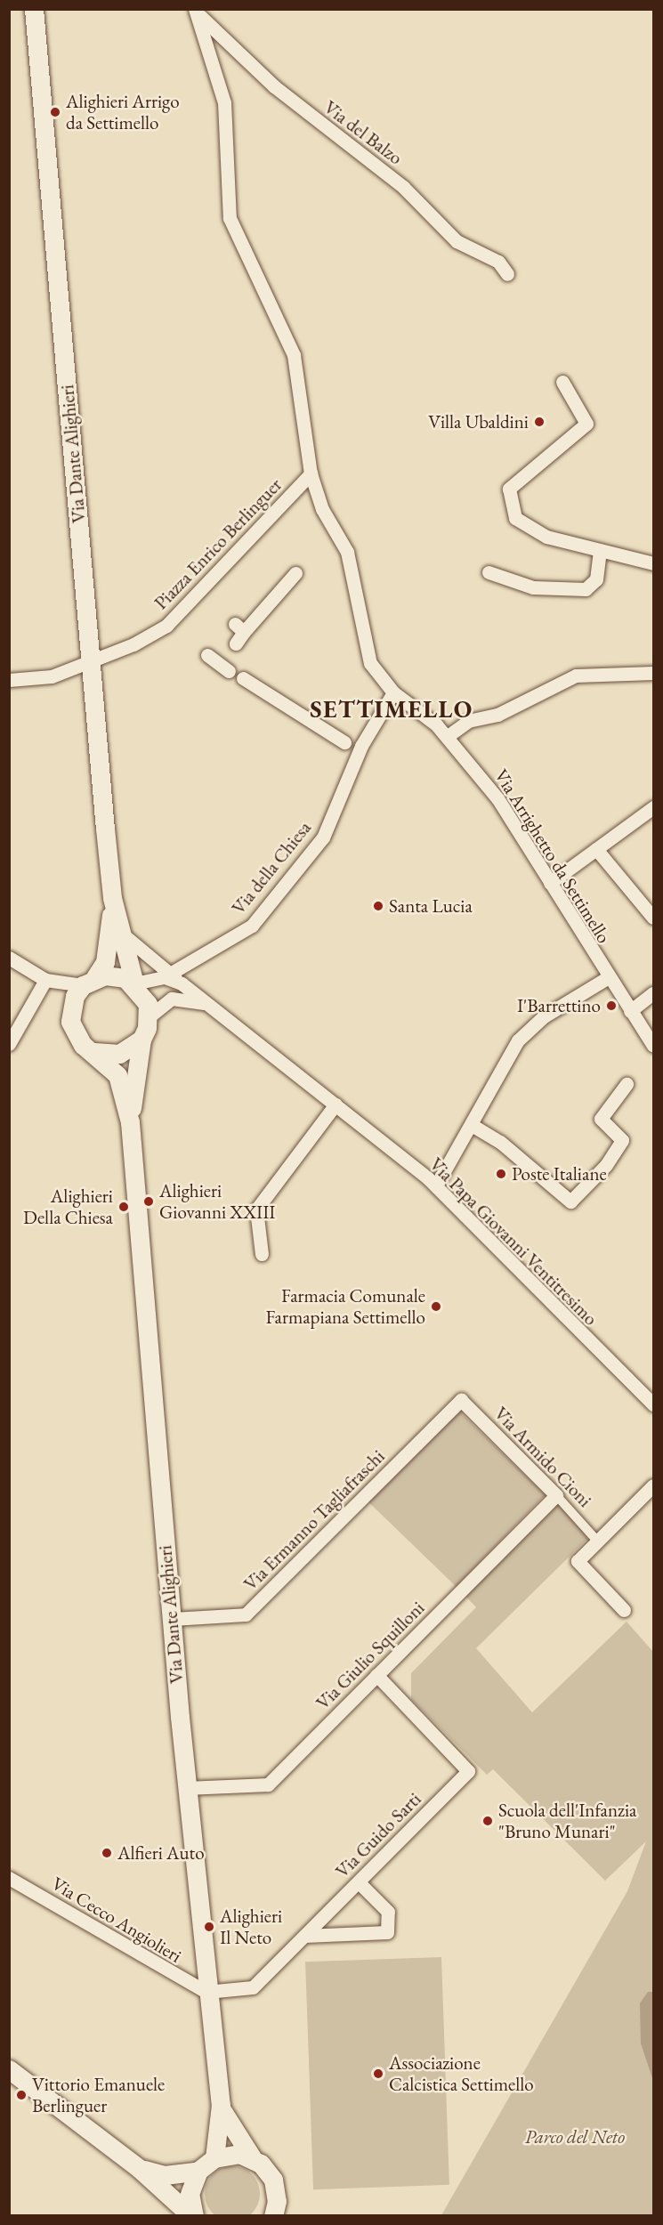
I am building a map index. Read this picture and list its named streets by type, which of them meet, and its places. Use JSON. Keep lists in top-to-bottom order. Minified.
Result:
{"streets":{"main road":["Via Dante Alighieri"],"street":["Via del Balzo","Piazza Enrico Berlinguer","Via Arrighetto da Settimello","Via della Chiesa","Via Papa Giovanni Ventitresimo","Via Armido Cioni","Via Ermanno Tagliafraschi","Via Giulio Squilloni","Via Guido Sarti","Via Cecco Angiolieri"]},"crossings":[["Via del Balzo","Via Arrighetto da Settimello"],["Via Dante Alighieri","Piazza Enrico Berlinguer"],["Via Dante Alighieri","Via Papa Giovanni Ventitresimo"],["Via Dante Alighieri","Via Ermanno Tagliafraschi"],["Via Dante Alighieri","Via Giulio Squilloni"],["Via Dante Alighieri","Via Guido Sarti"],["Via Dante Alighieri","Via Cecco Angiolieri"],["Piazza Enrico Berlinguer","Via Arrighetto da Settimello"],["Via Arrighetto da Settimello","Via della Chiesa"],["Via della Chiesa","Via Papa Giovanni Ventitresimo"],["Via Armido Cioni","Via Ermanno Tagliafraschi"],["Via Armido Cioni","Via Giulio Squilloni"],["Via Giulio Squilloni","Via Guido Sarti"],["Via Guido Sarti","Via Cecco Angiolieri"]],"districts":["SETTIMELLO"],"parks":["Parco del Neto"],"places":["Alighieri Arrigo da Settimello","Villa Ubaldini","Santa Lucia","I'Barrettino","Poste Italiane","Alighieri Giovanni XXIII","Alighieri Della Chiesa","Farmacia Comunale Farmapiana Settimello","Scuola dell'Infanzia \"Bruno Munari\"","Alfieri Auto","Alighieri Il Neto","Associazione Calcistica Settimello","Vittorio Emanuele Berlinguer"]}
